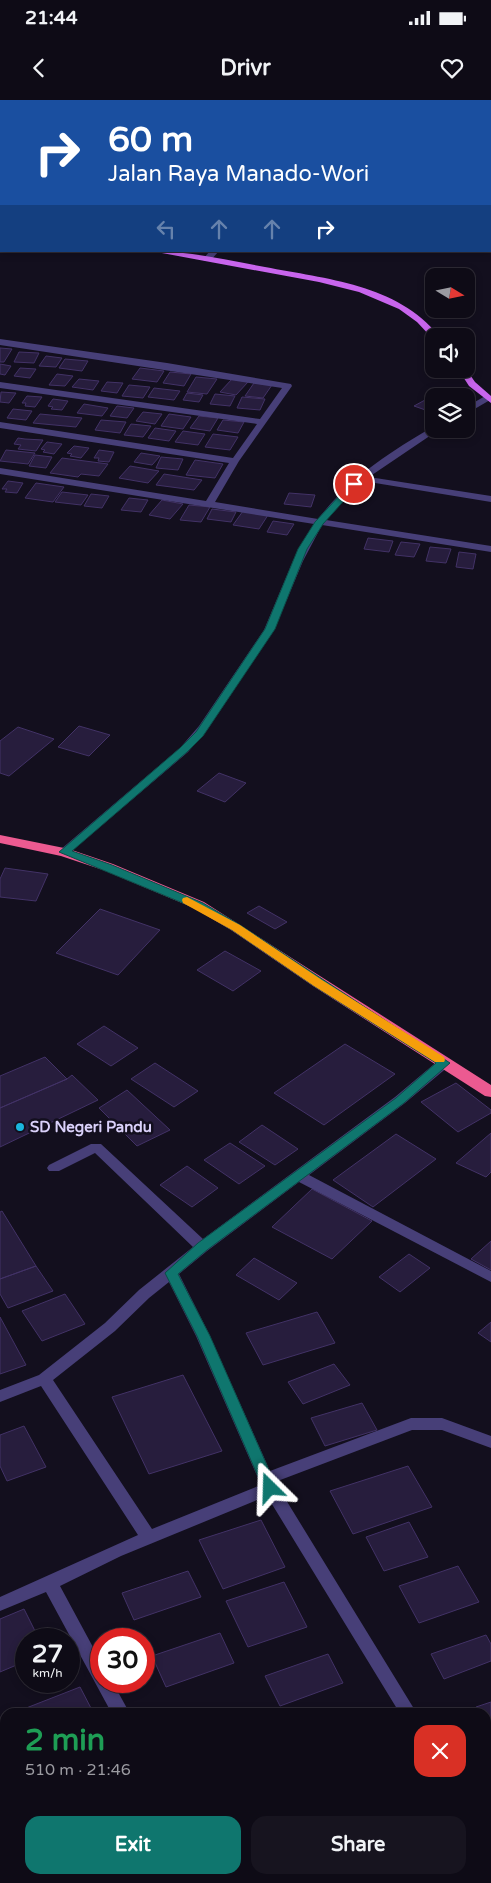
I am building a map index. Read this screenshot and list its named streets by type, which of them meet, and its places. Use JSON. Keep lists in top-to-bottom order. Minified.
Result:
{"places":["SD Negeri Pandu"],"north":"right","page":{"status":"21:44","header":"Drivr","turn":["60 m","Jalan Raya Manado-Wori"],"speed":"27 km/h","limit":"30","heading":["2 min","510 m · 21:46"],"buttons":["Exit","Share"]}}
